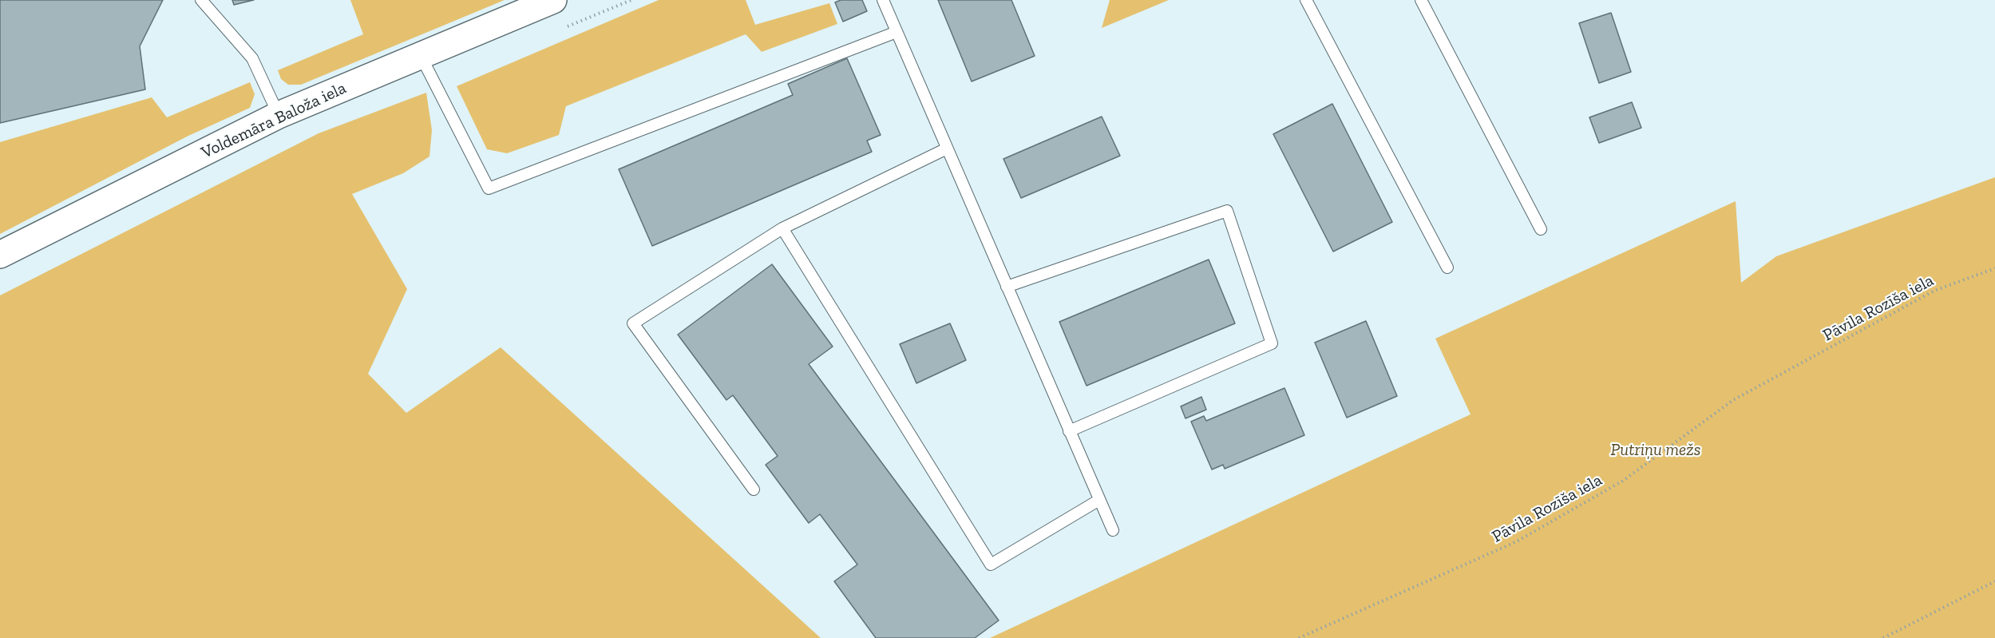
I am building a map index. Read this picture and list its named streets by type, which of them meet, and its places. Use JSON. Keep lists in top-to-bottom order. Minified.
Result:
{"streets":{"main road":["Voldemāra Baloža iela"],"path":["Pāvila Rozīša iela"]},"parks":["Putriņu mežs"]}
